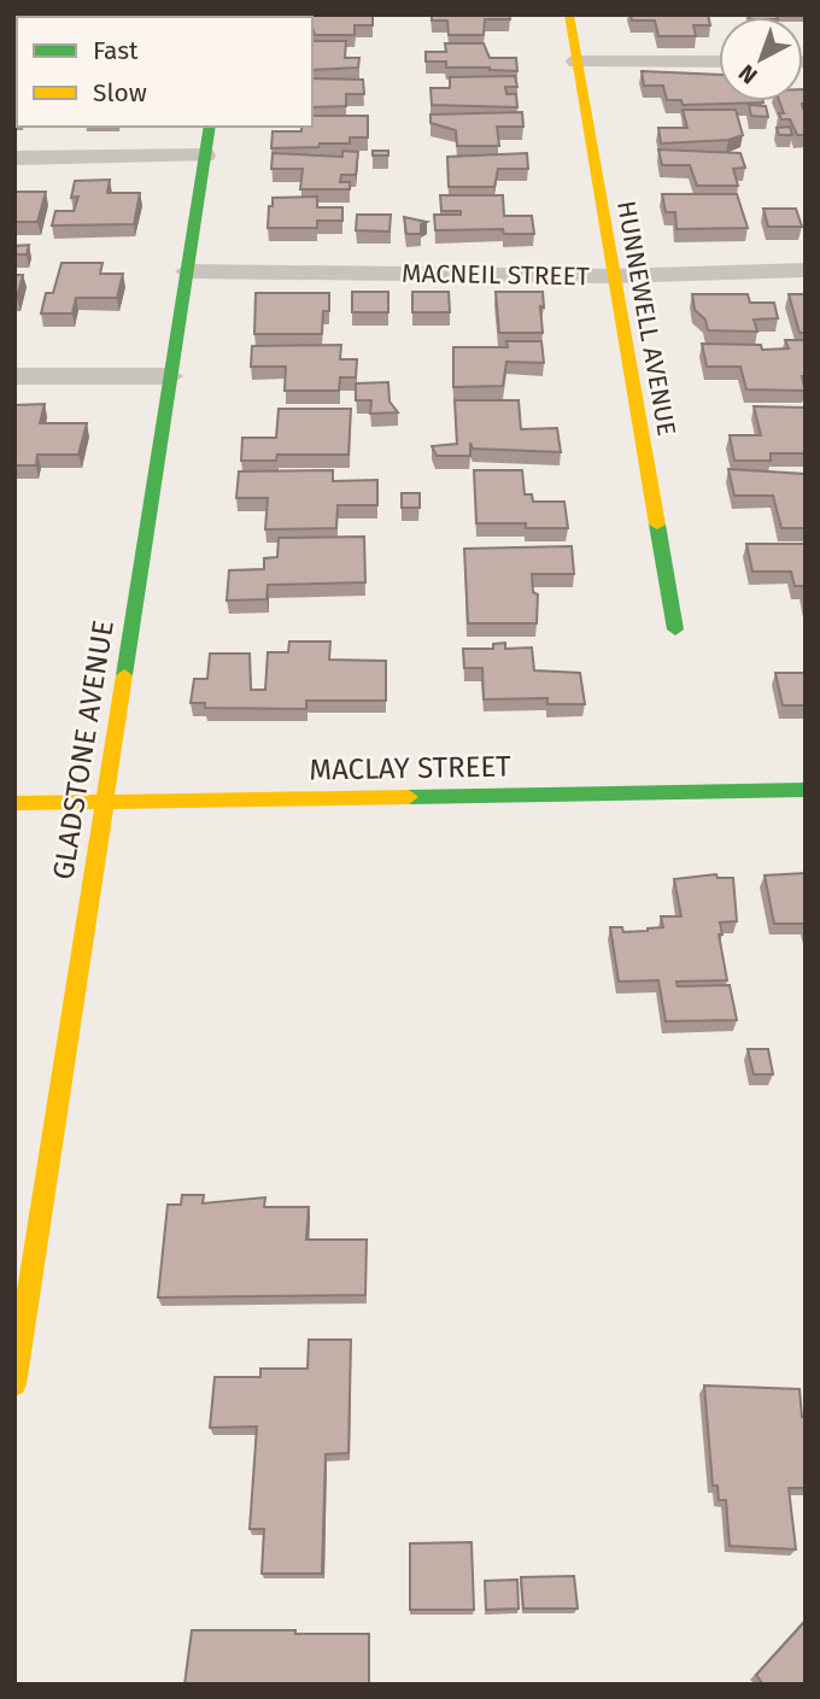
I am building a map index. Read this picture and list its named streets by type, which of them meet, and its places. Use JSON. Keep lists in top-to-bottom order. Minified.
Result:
{"streets":{"street":["MACNEIL STREET","HUNNEWELL AVENUE","GLADSTONE AVENUE","MACLAY STREET"]},"crossings":[["MACNEIL STREET","HUNNEWELL AVENUE"],["MACNEIL STREET","GLADSTONE AVENUE"],["GLADSTONE AVENUE","MACLAY STREET"]],"legend":["Fast","Slow"],"north":"bottom left"}
